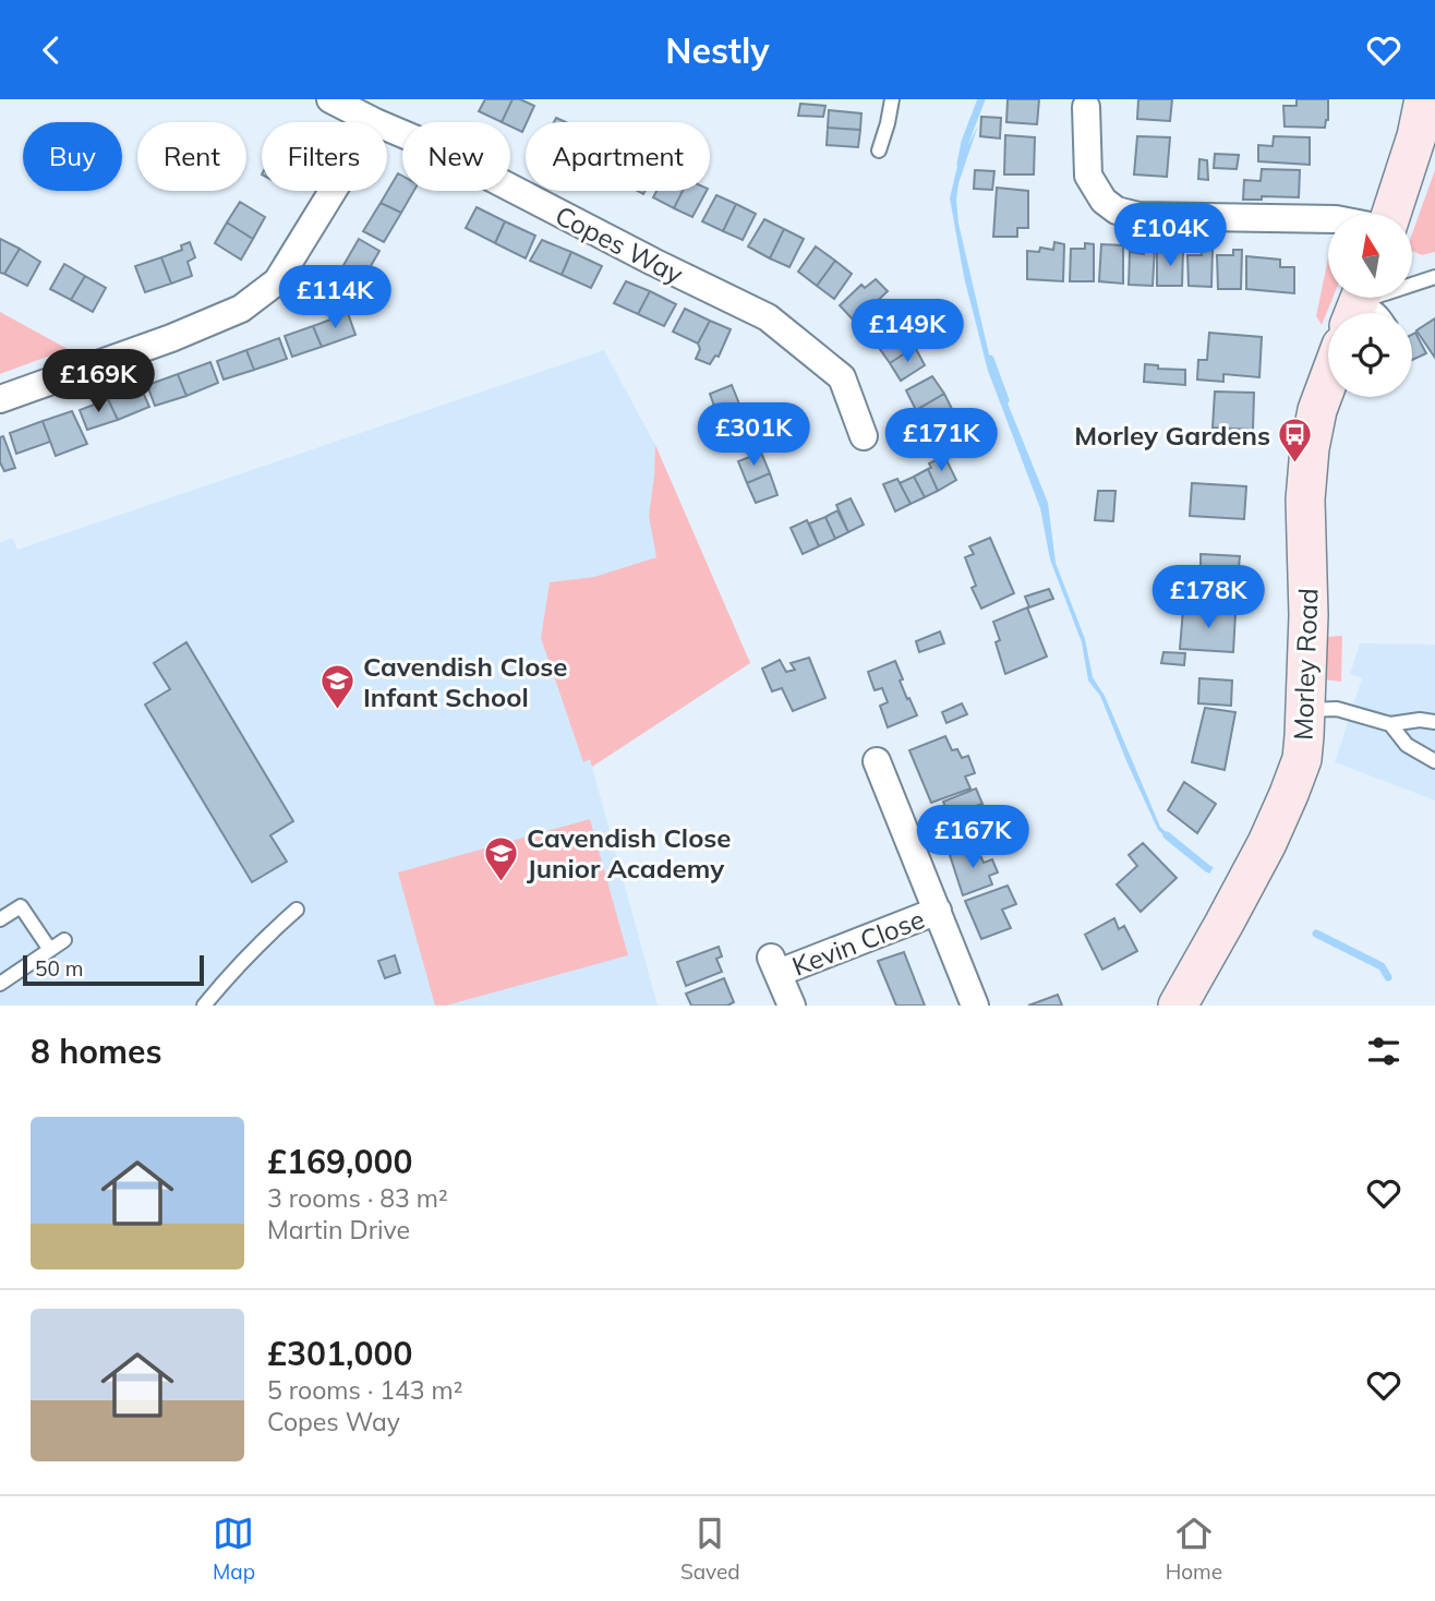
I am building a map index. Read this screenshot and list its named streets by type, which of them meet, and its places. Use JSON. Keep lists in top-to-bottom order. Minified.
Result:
{"streets":{"street":["Copes Way","Morley Road","Kevin Close"]},"places":{"bus stop":["Morley Gardens"],"school or university":["Cavendish Close Infant School","Cavendish Close Junior Academy"]},"scale_bar":"50 m","north":"top","page":{"header":"Nestly","chip":["Buy","Rent","Filters","New","Apartment"],"price":["£104K","£114K","£149K","£169K","£301K","£171K","£178K","£167K"],"scale":"50 m","heading":"8 homes","list":[{"name":"£169,000","note":"3 rooms · 83 m² · Martin Drive"},{"name":"£301,000","note":"5 rooms · 143 m² · Copes Way"}],"tabs":["Map","Saved","Home"]}}
